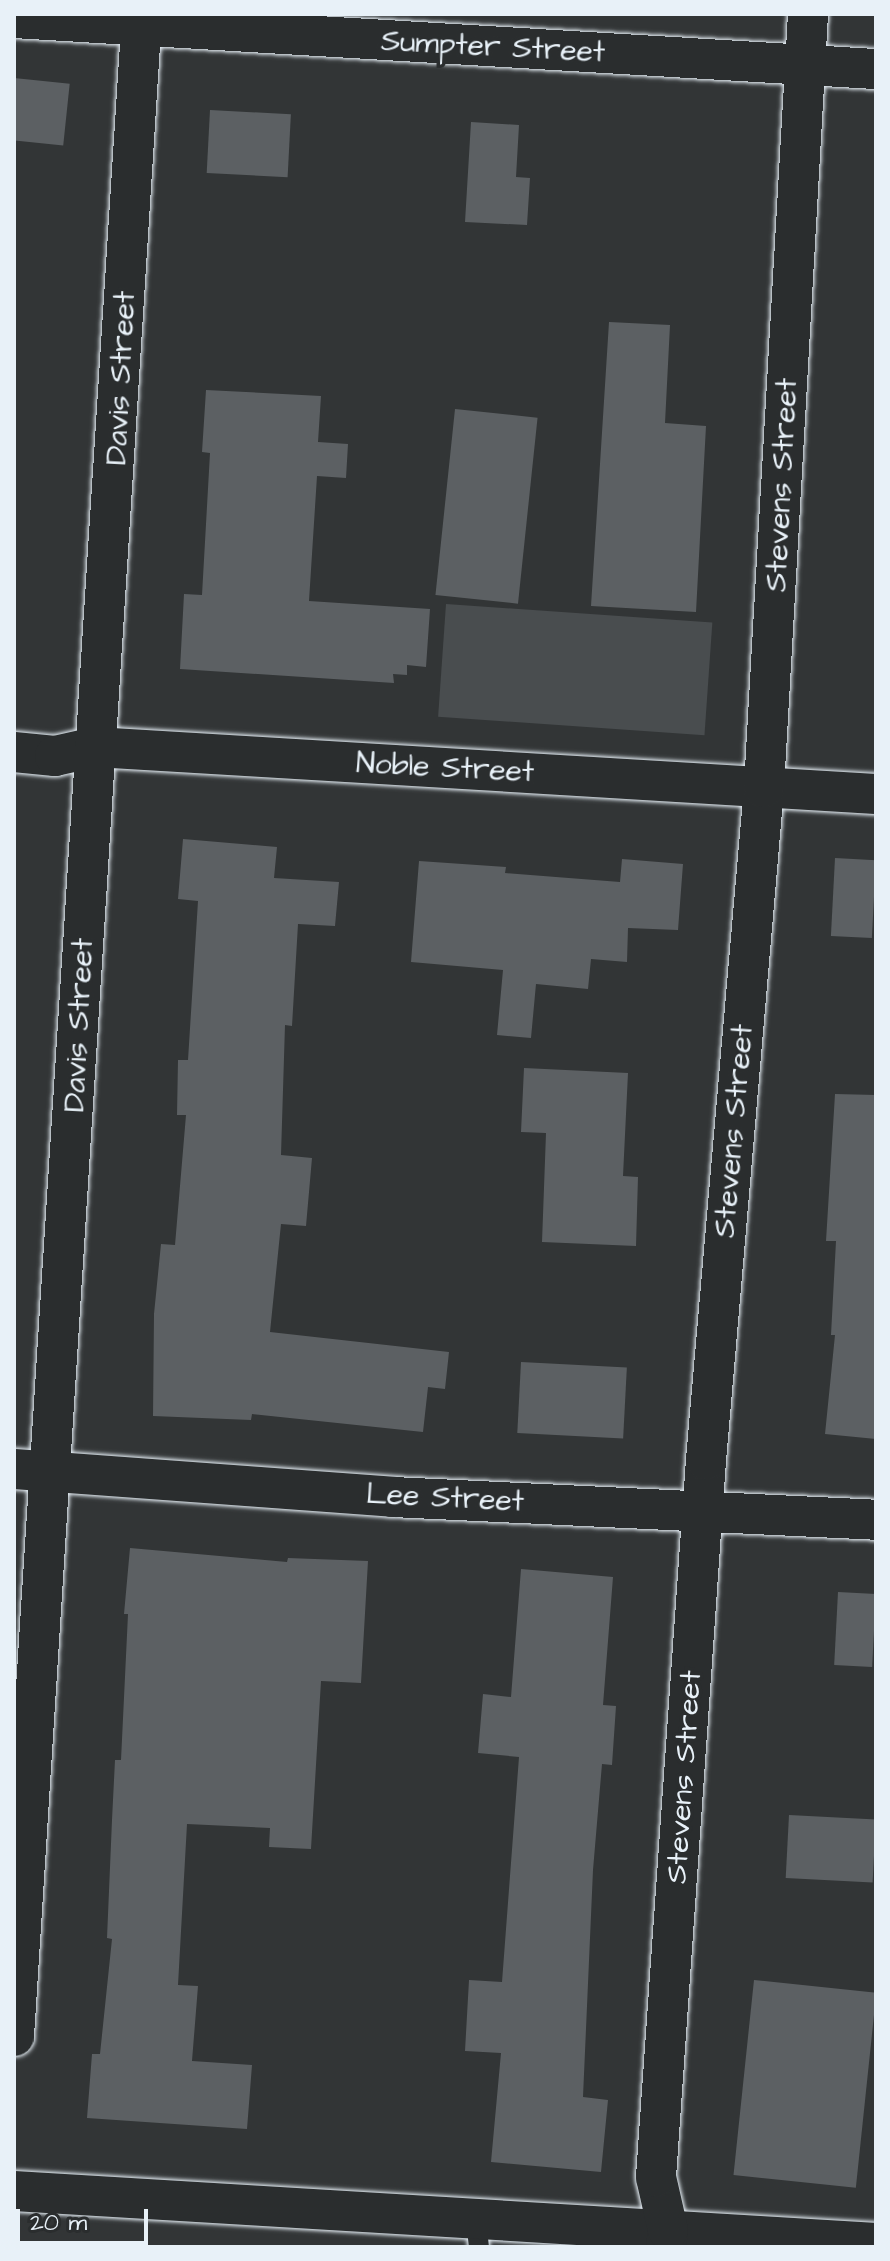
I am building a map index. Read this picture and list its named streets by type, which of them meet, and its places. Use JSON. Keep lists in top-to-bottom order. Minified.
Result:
{"streets":{"street":["Sumpter Street","Davis Street","Stevens Street","Noble Street","Lee Street"]},"crossings":[["Sumpter Street","Davis Street"],["Sumpter Street","Stevens Street"],["Davis Street","Noble Street"],["Davis Street","Lee Street"],["Stevens Street","Noble Street"],["Stevens Street","Lee Street"]],"scale_bar":"20 m"}
